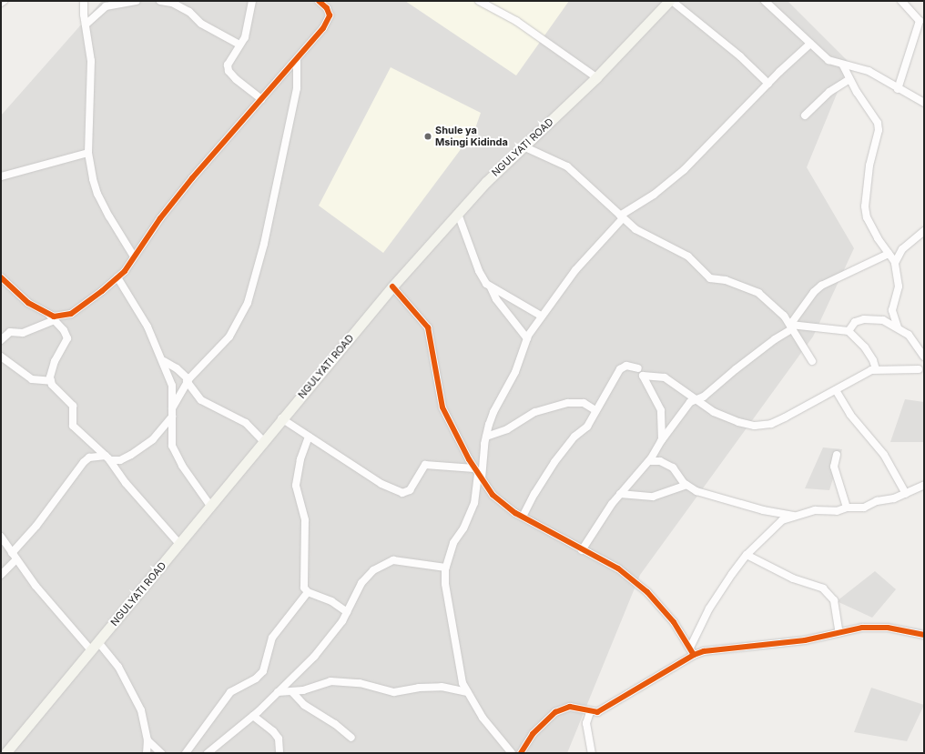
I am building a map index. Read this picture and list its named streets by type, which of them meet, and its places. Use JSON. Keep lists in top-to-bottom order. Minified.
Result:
{"streets":{"main road":["NGULYATI ROAD"]},"places":["Shule ya Msingi Kidinda"]}
